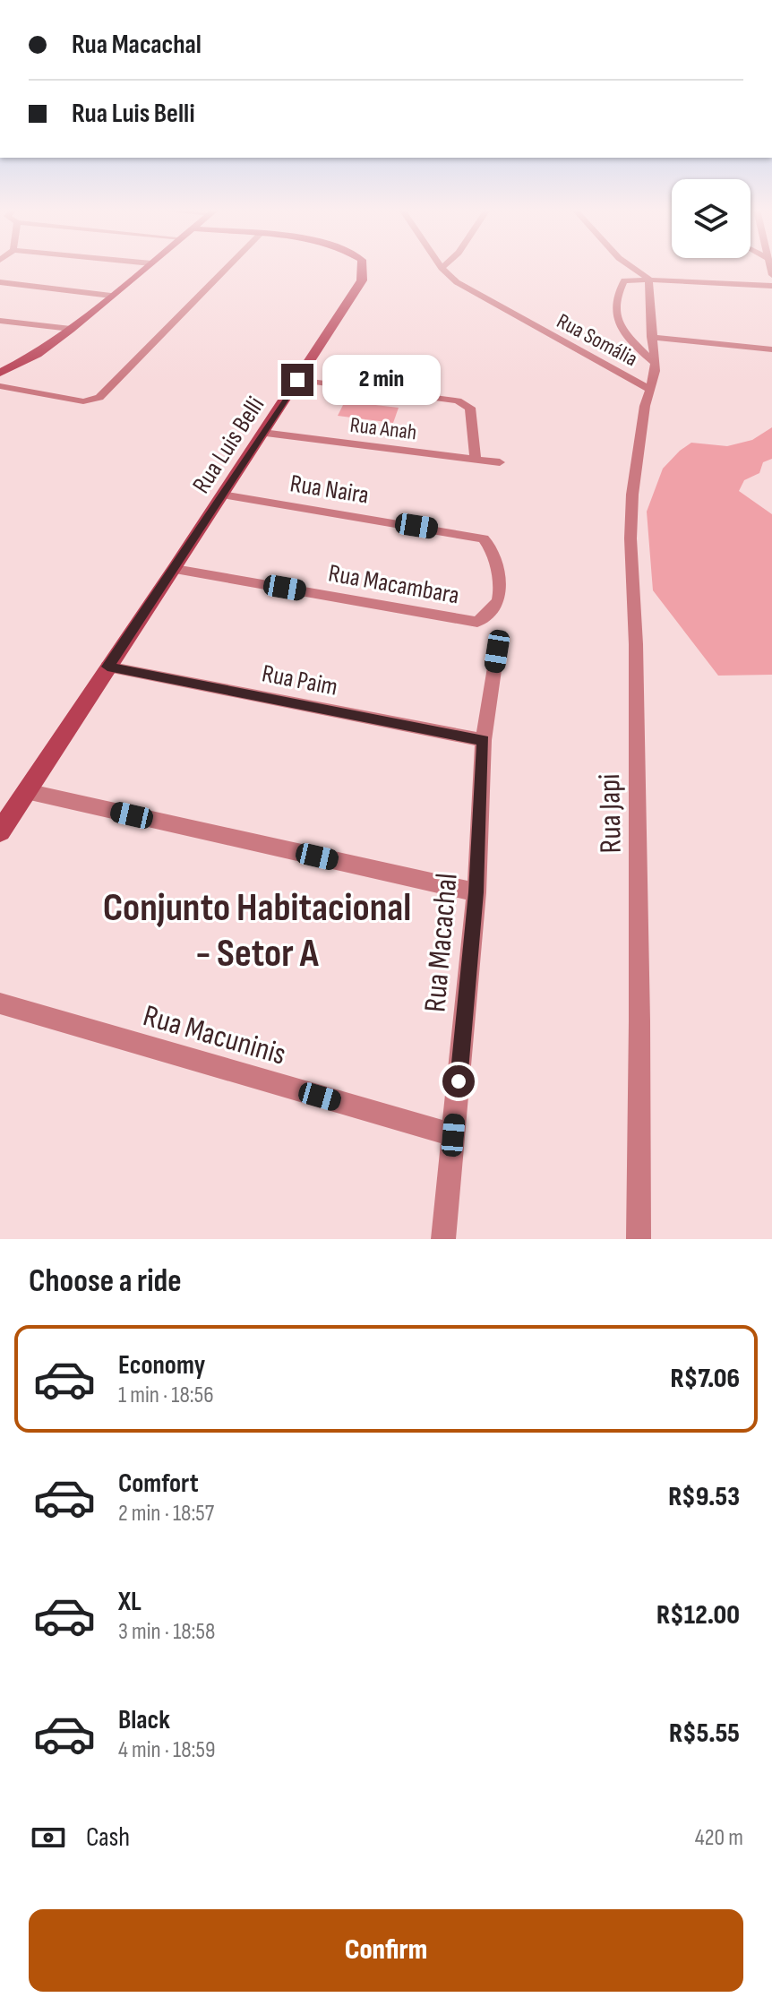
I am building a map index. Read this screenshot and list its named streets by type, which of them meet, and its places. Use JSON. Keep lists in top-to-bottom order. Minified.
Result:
{"streets":{"street":["Rua Somália","Rua Anah","Rua Luis Belli","Rua Naira","Rua Macambara","Rua Paim","Rua Japi","Rua Macachal","Rua Macuninis"]},"crossings":[["Rua Somália","Rua Japi"],["Rua Anah","Rua Luis Belli"],["Rua Luis Belli","Rua Naira"],["Rua Luis Belli","Rua Macambara"],["Rua Luis Belli","Rua Paim"],["Rua Naira","Rua Macambara"],["Rua Paim","Rua Macachal"],["Rua Macachal","Rua Macuninis"]],"districts":["Conjunto Habitacional - Setor A"],"page":{"banner":["Rua Macachal","Rua Luis Belli"],"bubble":"2 min","heading":"Choose a ride","list":[{"name":"Economy","note":"1 min · 18:56","value":"R$7.06"},{"name":"Comfort","note":"2 min · 18:57","value":"R$9.53"},{"name":"XL","note":"3 min · 18:58","value":"R$12.00"},{"name":"Black","note":"4 min · 18:59","value":"R$5.55"}],"pay":["Cash","420 m"],"buttons":"Confirm"}}
